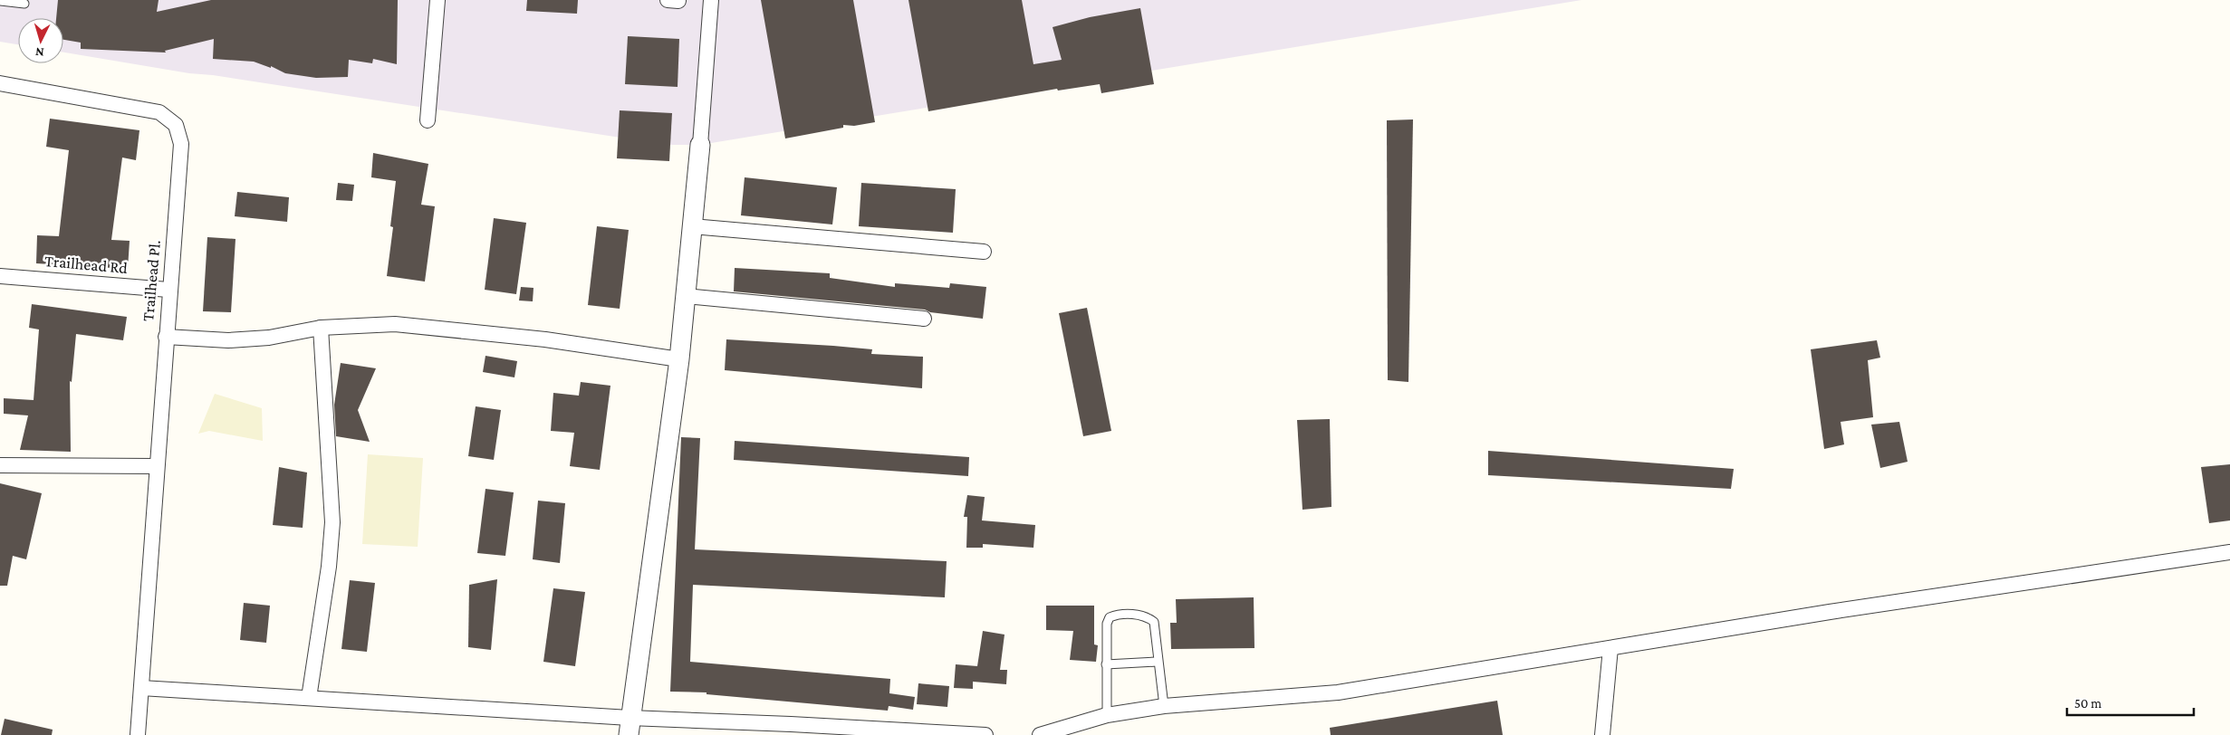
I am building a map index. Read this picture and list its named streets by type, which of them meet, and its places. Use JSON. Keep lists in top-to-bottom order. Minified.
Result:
{"streets":{"street":["Trailhead Rd","Trailhead Pl."]},"crossings":[["Trailhead Rd","Trailhead Pl."]],"scale_bar":"50 m","north":"bottom"}
